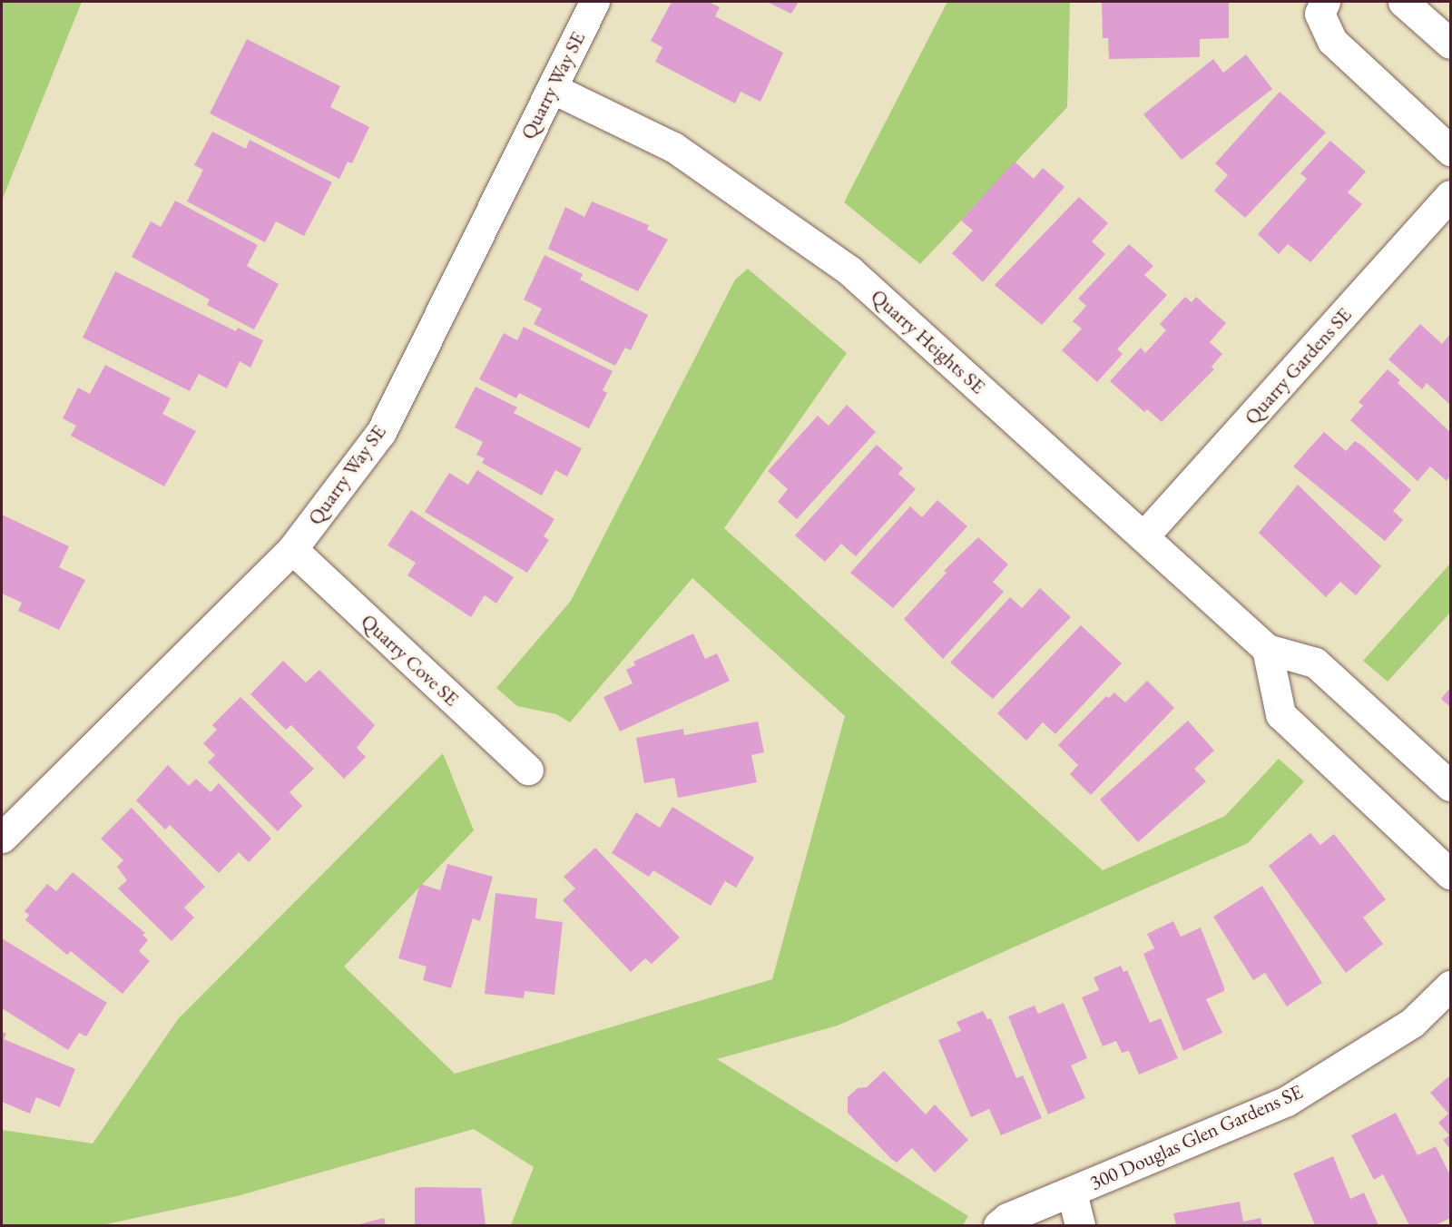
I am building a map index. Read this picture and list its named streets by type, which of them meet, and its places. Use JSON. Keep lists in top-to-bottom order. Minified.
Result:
{"streets":{"street":["Quarry Way SE","Quarry Heights SE","Quarry Gardens SE","Quarry Cove SE","300 Douglas Glen Gardens SE"]},"crossings":[["Quarry Way SE","Quarry Heights SE"],["Quarry Way SE","Quarry Cove SE"],["Quarry Heights SE","Quarry Gardens SE"]]}
